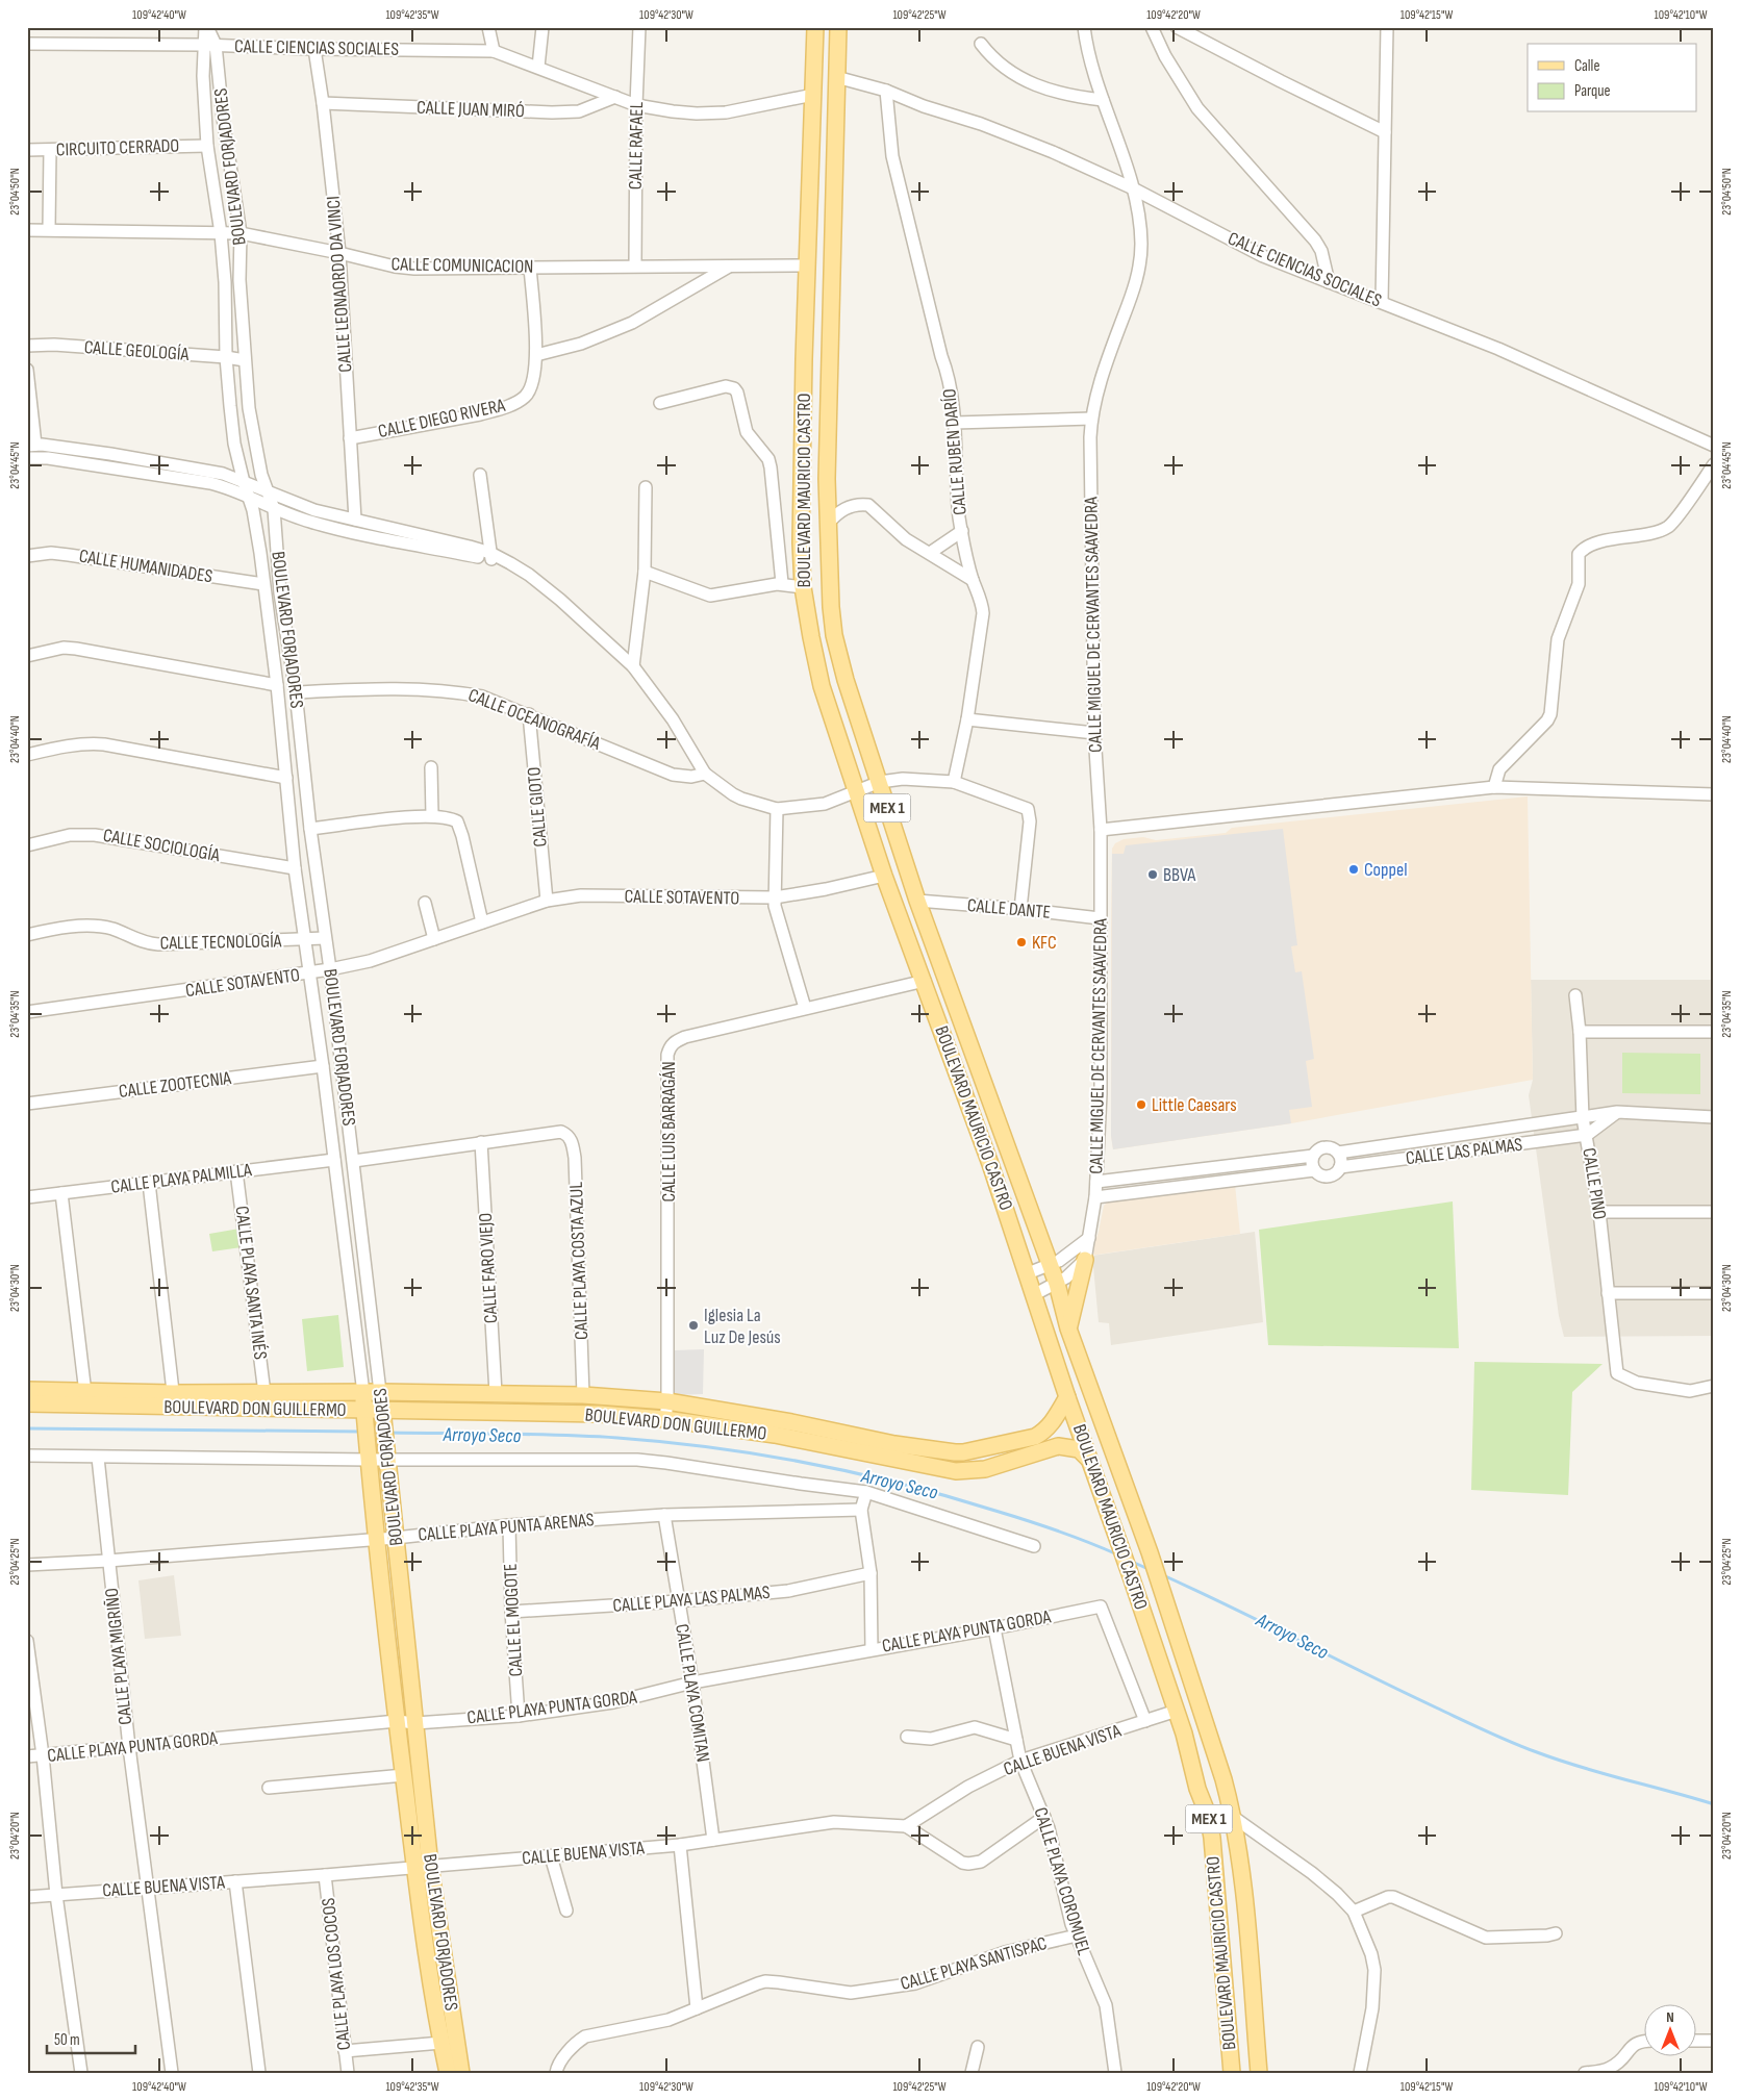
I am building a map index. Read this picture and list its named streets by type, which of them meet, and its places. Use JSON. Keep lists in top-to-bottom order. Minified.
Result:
{"streets":{"main road":["BOULEVARD FORJADORES","BOULEVARD MAURICIO CASTRO","MEX 1","BOULEVARD DON GUILLERMO"],"street":["CALLE CIENCIAS SOCIALES","CALLE JUAN MIRÓ","CALLE RAFAEL","CIRCUITO CERRADO","CALLE COMUNICACION","CALLE LEONAORDO DA VINCI","CALLE GEOLOGÍA","CALLE DIEGO RIVERA","CALLE RUBEN DARÍO","CALLE HUMANIDADES","CALLE MIGUEL DE CERVANTES SAAVEDRA","CALLE OCEANOGRAFÍA","CALLE GIOTO","CALLE SOCIOLOGÍA","CALLE SOTAVENTO","CALLE DANTE","CALLE TECNOLOGÍA","CALLE ZOOTECNIA","CALLE LUIS BARRAGÁN","CALLE LAS PALMAS","CALLE PLAYA PALMILLA","CALLE PINO","CALLE PLAYA COSTA AZUL","CALLE FARO VIEJO","CALLE PLAYA SANTA INÉS","CALLE PLAYA PUNTA ARENAS","CALLE PLAYA LAS PALMAS","CALLE EL MOGOTE","CALLE PLAYA PUNTA GORDA","CALLE PLAYA MIGRIÑO","CALLE PLAYA COMITAN","CALLE BUENA VISTA","CALLE PLAYA COROMUEL","CALLE PLAYA SANTISPAC","CALLE PLAYA LOS COCOS"]},"crossings":[["CALLE CIENCIAS SOCIALES","CALLE JUAN MIRÓ"],["CALLE CIENCIAS SOCIALES","CALLE RAFAEL"],["CALLE CIENCIAS SOCIALES","BOULEVARD FORJADORES"],["CALLE CIENCIAS SOCIALES","CALLE LEONAORDO DA VINCI"],["CALLE CIENCIAS SOCIALES","CALLE RUBEN DARÍO"],["CALLE CIENCIAS SOCIALES","BOULEVARD MAURICIO CASTRO"],["CALLE CIENCIAS SOCIALES","CALLE MIGUEL DE CERVANTES SAAVEDRA"],["CALLE JUAN MIRÓ","CALLE LEONAORDO DA VINCI"],["CALLE RAFAEL","CALLE COMUNICACION"],["CIRCUITO CERRADO","BOULEVARD FORJADORES"],["BOULEVARD FORJADORES","CALLE COMUNICACION"],["BOULEVARD FORJADORES","CALLE GEOLOGÍA"],["BOULEVARD FORJADORES","CALLE HUMANIDADES"],["BOULEVARD FORJADORES","CALLE OCEANOGRAFÍA"],["BOULEVARD FORJADORES","CALLE SOCIOLOGÍA"],["BOULEVARD FORJADORES","CALLE SOTAVENTO"],["BOULEVARD FORJADORES","CALLE TECNOLOGÍA"],["BOULEVARD FORJADORES","CALLE ZOOTECNIA"],["BOULEVARD FORJADORES","CALLE PLAYA PALMILLA"],["BOULEVARD FORJADORES","BOULEVARD DON GUILLERMO"],["BOULEVARD FORJADORES","CALLE PLAYA PUNTA ARENAS"],["BOULEVARD FORJADORES","CALLE PLAYA PUNTA GORDA"],["BOULEVARD FORJADORES","CALLE BUENA VISTA"],["CALLE COMUNICACION","CALLE LEONAORDO DA VINCI"],["CALLE COMUNICACION","CALLE DIEGO RIVERA"],["CALLE COMUNICACION","BOULEVARD MAURICIO CASTRO"],["CALLE LEONAORDO DA VINCI","CALLE DIEGO RIVERA"],["BOULEVARD MAURICIO CASTRO","CALLE SOTAVENTO"],["BOULEVARD MAURICIO CASTRO","CALLE DANTE"],["BOULEVARD MAURICIO CASTRO","CALLE LUIS BARRAGÁN"],["BOULEVARD MAURICIO CASTRO","BOULEVARD DON GUILLERMO"],["BOULEVARD MAURICIO CASTRO","CALLE BUENA VISTA"],["CALLE MIGUEL DE CERVANTES SAAVEDRA","CALLE DANTE"],["CALLE OCEANOGRAFÍA","CALLE GIOTO"],["CALLE GIOTO","CALLE SOTAVENTO"],["CALLE LUIS BARRAGÁN","BOULEVARD DON GUILLERMO"],["CALLE LAS PALMAS","CALLE PINO"],["CALLE PLAYA PALMILLA","CALLE PLAYA SANTA INÉS"],["CALLE PLAYA COSTA AZUL","CALLE FARO VIEJO"],["CALLE PLAYA COSTA AZUL","BOULEVARD DON GUILLERMO"],["CALLE FARO VIEJO","BOULEVARD DON GUILLERMO"],["CALLE PLAYA SANTA INÉS","BOULEVARD DON GUILLERMO"],["CALLE PLAYA PUNTA ARENAS","CALLE EL MOGOTE"],["CALLE PLAYA PUNTA ARENAS","CALLE PLAYA MIGRIÑO"],["CALLE PLAYA PUNTA ARENAS","CALLE PLAYA COMITAN"],["CALLE PLAYA LAS PALMAS","CALLE EL MOGOTE"],["CALLE PLAYA LAS PALMAS","CALLE PLAYA COMITAN"],["CALLE EL MOGOTE","CALLE PLAYA PUNTA GORDA"],["CALLE PLAYA PUNTA GORDA","CALLE PLAYA MIGRIÑO"],["CALLE PLAYA PUNTA GORDA","CALLE PLAYA COMITAN"],["CALLE PLAYA PUNTA GORDA","CALLE BUENA VISTA"],["CALLE PLAYA PUNTA GORDA","CALLE PLAYA COROMUEL"],["CALLE PLAYA MIGRIÑO","CALLE BUENA VISTA"],["CALLE PLAYA COMITAN","CALLE BUENA VISTA"],["CALLE BUENA VISTA","CALLE PLAYA COROMUEL"],["CALLE BUENA VISTA","CALLE PLAYA LOS COCOS"],["CALLE PLAYA COROMUEL","CALLE PLAYA SANTISPAC"]],"water":["Arroyo Seco"],"places":["Coppel","BBVA","KFC","Little Caesars","Iglesia La Luz De Jesús"],"legend":["Calle","Parque"],"scale_bar":"50 m","north":"top","coordinates":["109°42'40\"W","109°42'35\"W","109°42'30\"W","109°42'25\"W","109°42'20\"W","109°42'15\"W","109°42'10\"W","23°04'50\"N","23°04'45\"N","23°04'40\"N","23°04'35\"N","23°04'30\"N","23°04'25\"N","23°04'20\"N"]}
